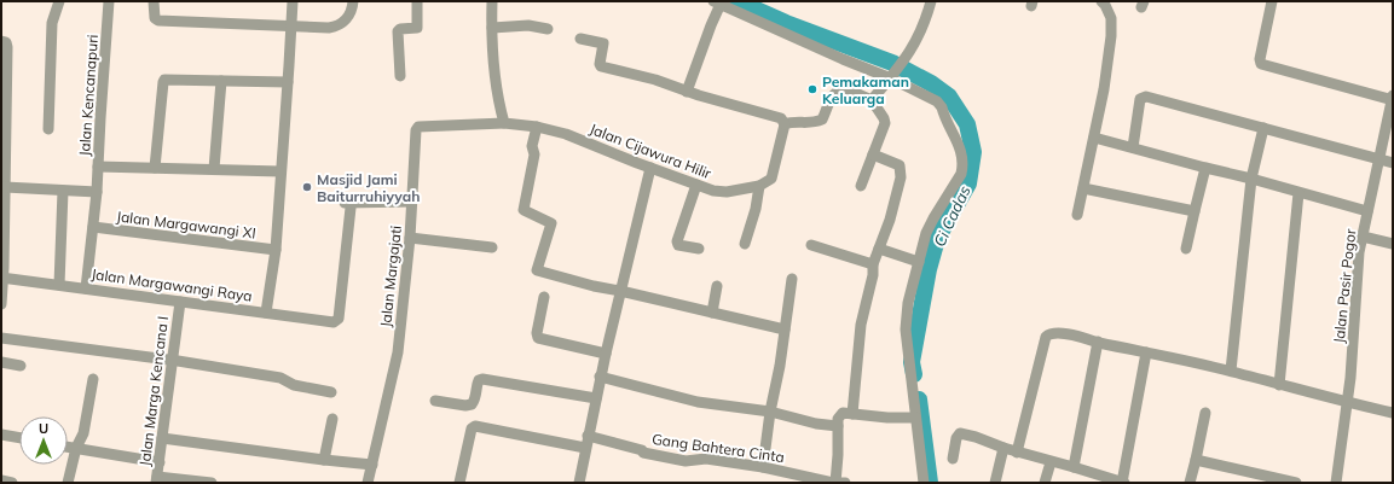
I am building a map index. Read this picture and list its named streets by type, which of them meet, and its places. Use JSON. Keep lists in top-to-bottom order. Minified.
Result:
{"streets":{"street":["Jalan Kencanapuri","Jalan Cijawura Hilir","Jalan Margawangi XI","Jalan Margajati","Jalan Margawangi Raya","Jalan Pasir Pogor","Jalan Marga Kencana I","Gang Bahtera Cinta"]},"crossings":[["Jalan Kencanapuri","Jalan Margawangi XI"],["Jalan Kencanapuri","Jalan Margawangi Raya"],["Jalan Cijawura Hilir","Jalan Margajati"],["Jalan Margajati","Jalan Margawangi Raya"],["Jalan Margawangi Raya","Jalan Marga Kencana I"]],"water":["Ci Cadas"],"places":["Pemakaman Keluarga","Masjid Jami Baiturruhiyyah"],"north":"top"}
